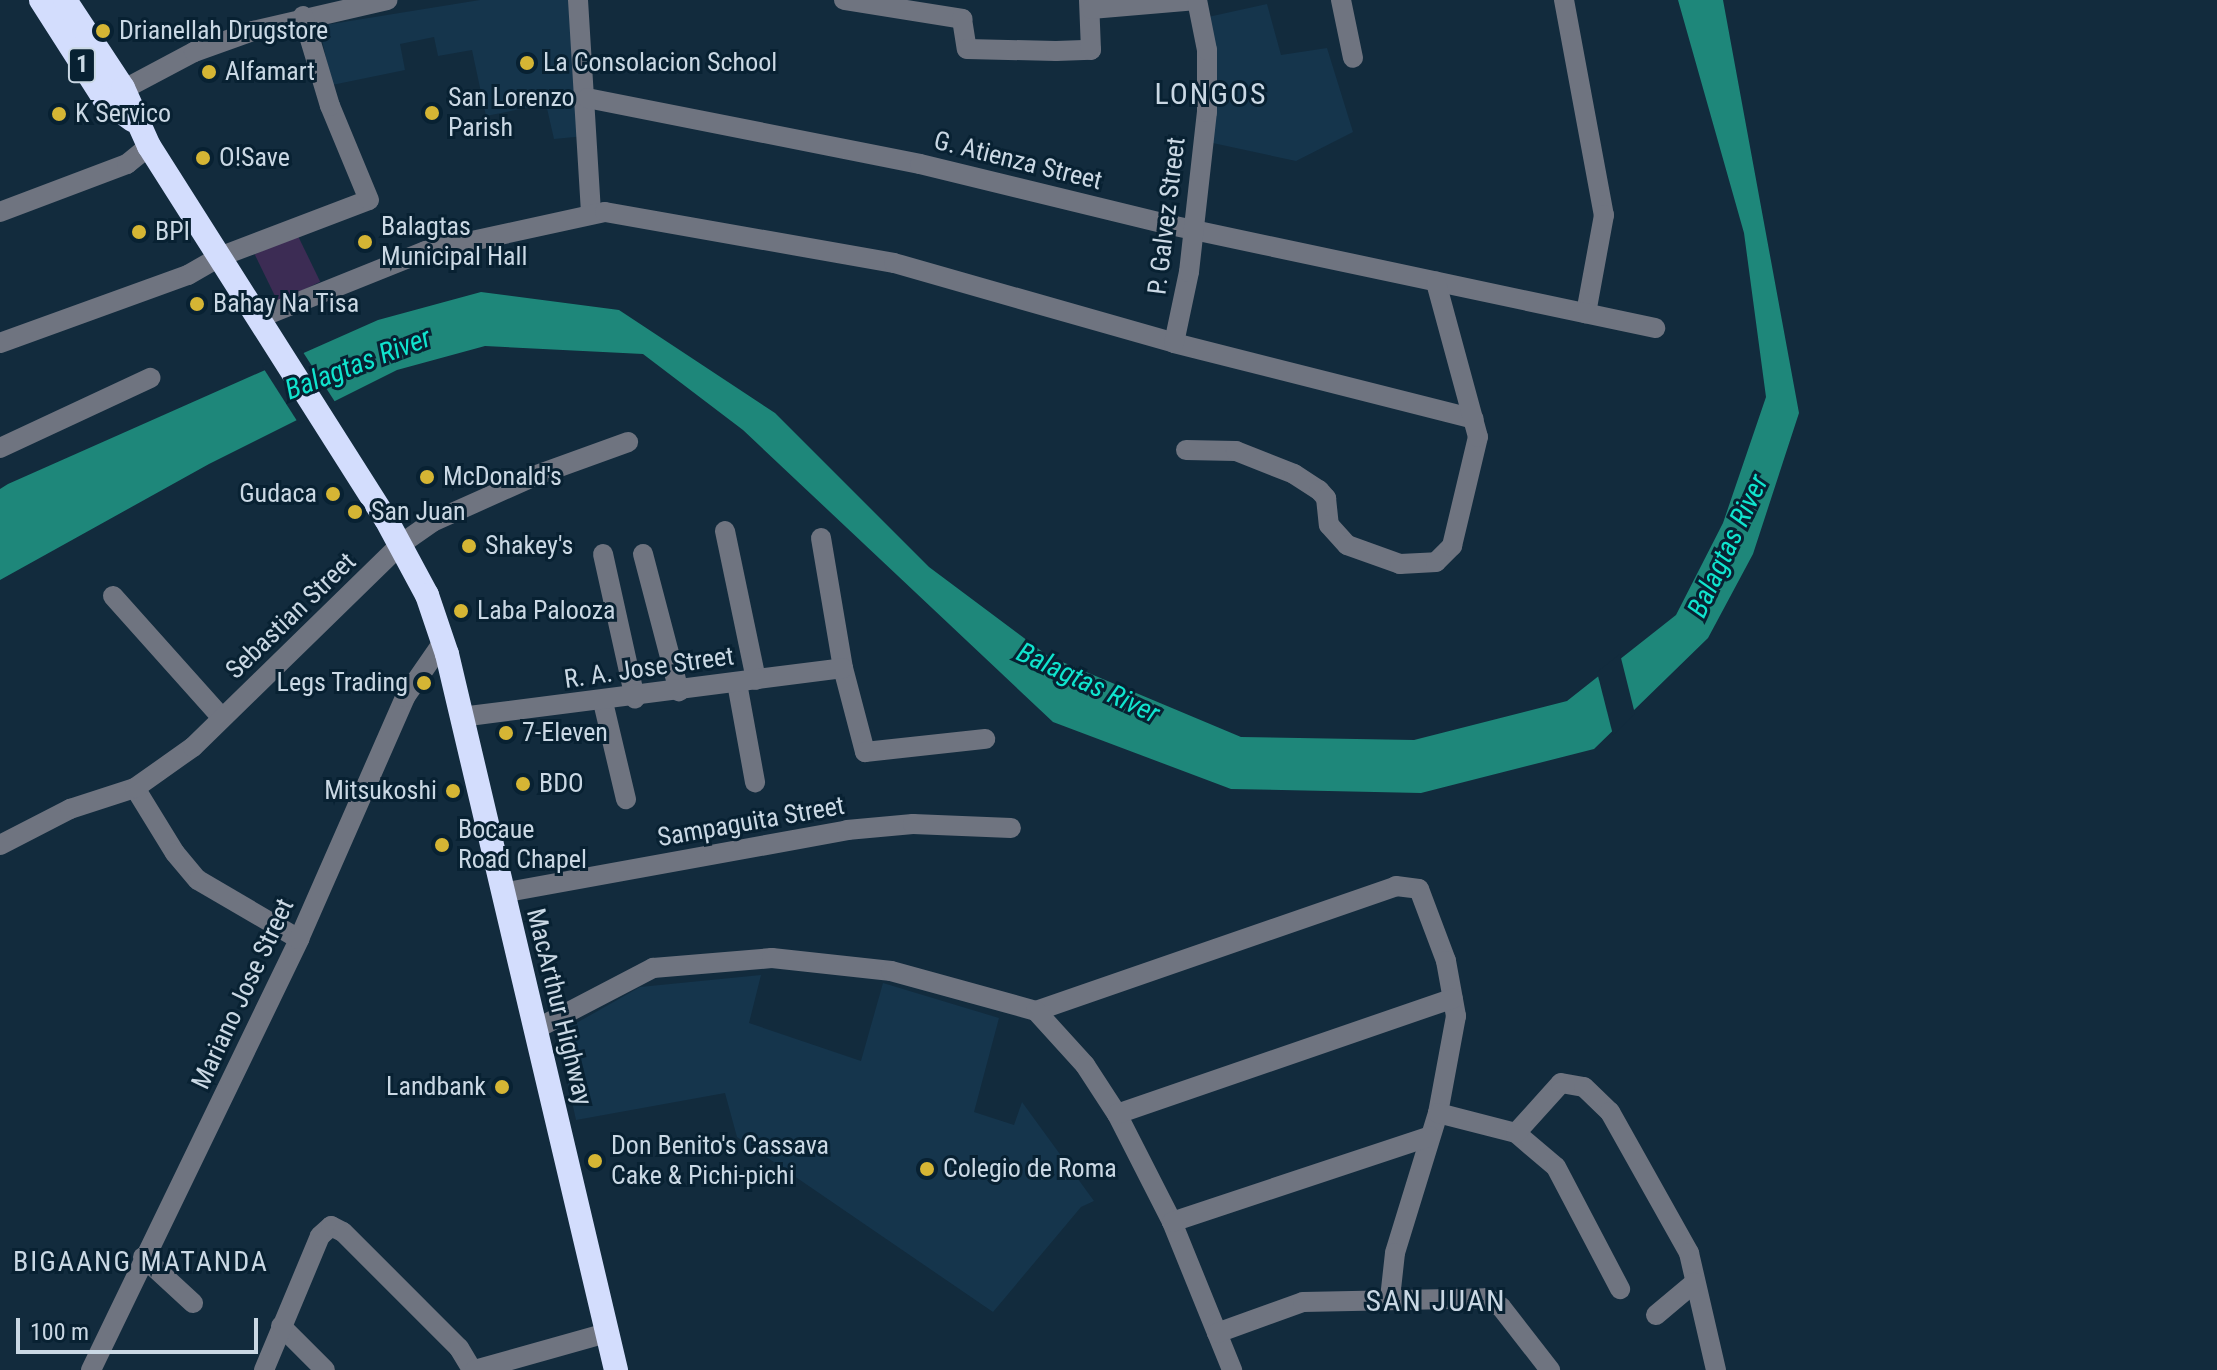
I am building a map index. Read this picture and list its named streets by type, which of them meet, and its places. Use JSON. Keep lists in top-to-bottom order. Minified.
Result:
{"streets":{"highway":["1","MacArthur Highway"],"street":["G. Atienza Street","P. Galvez Street","Sebastian Street","R. A. Jose Street","Sampaguita Street","Mariano Jose Street"]},"crossings":[["G. Atienza Street","P. Galvez Street"],["Sebastian Street","MacArthur Highway"],["R. A. Jose Street","MacArthur Highway"],["Sampaguita Street","MacArthur Highway"],["Mariano Jose Street","MacArthur Highway"]],"districts":["LONGOS","BIGAANG MATANDA","SAN JUAN"],"water":["Balagtas River"],"places":["Drianellah Drugstore","La Consolacion School","Alfamart","San Lorenzo Parish","K Servico","O!Save","BPI","Balagtas Municipal Hall","Bahay Na Tisa","McDonald's","Gudaca","San Juan","Shakey's","Laba Palooza","Legs Trading","7-Eleven","BDO","Mitsukoshi","Bocaue Road Chapel","Landbank","Don Benito's Cassava Cake & Pichi-pichi","Colegio de Roma"],"scale_bar":"100 m"}
